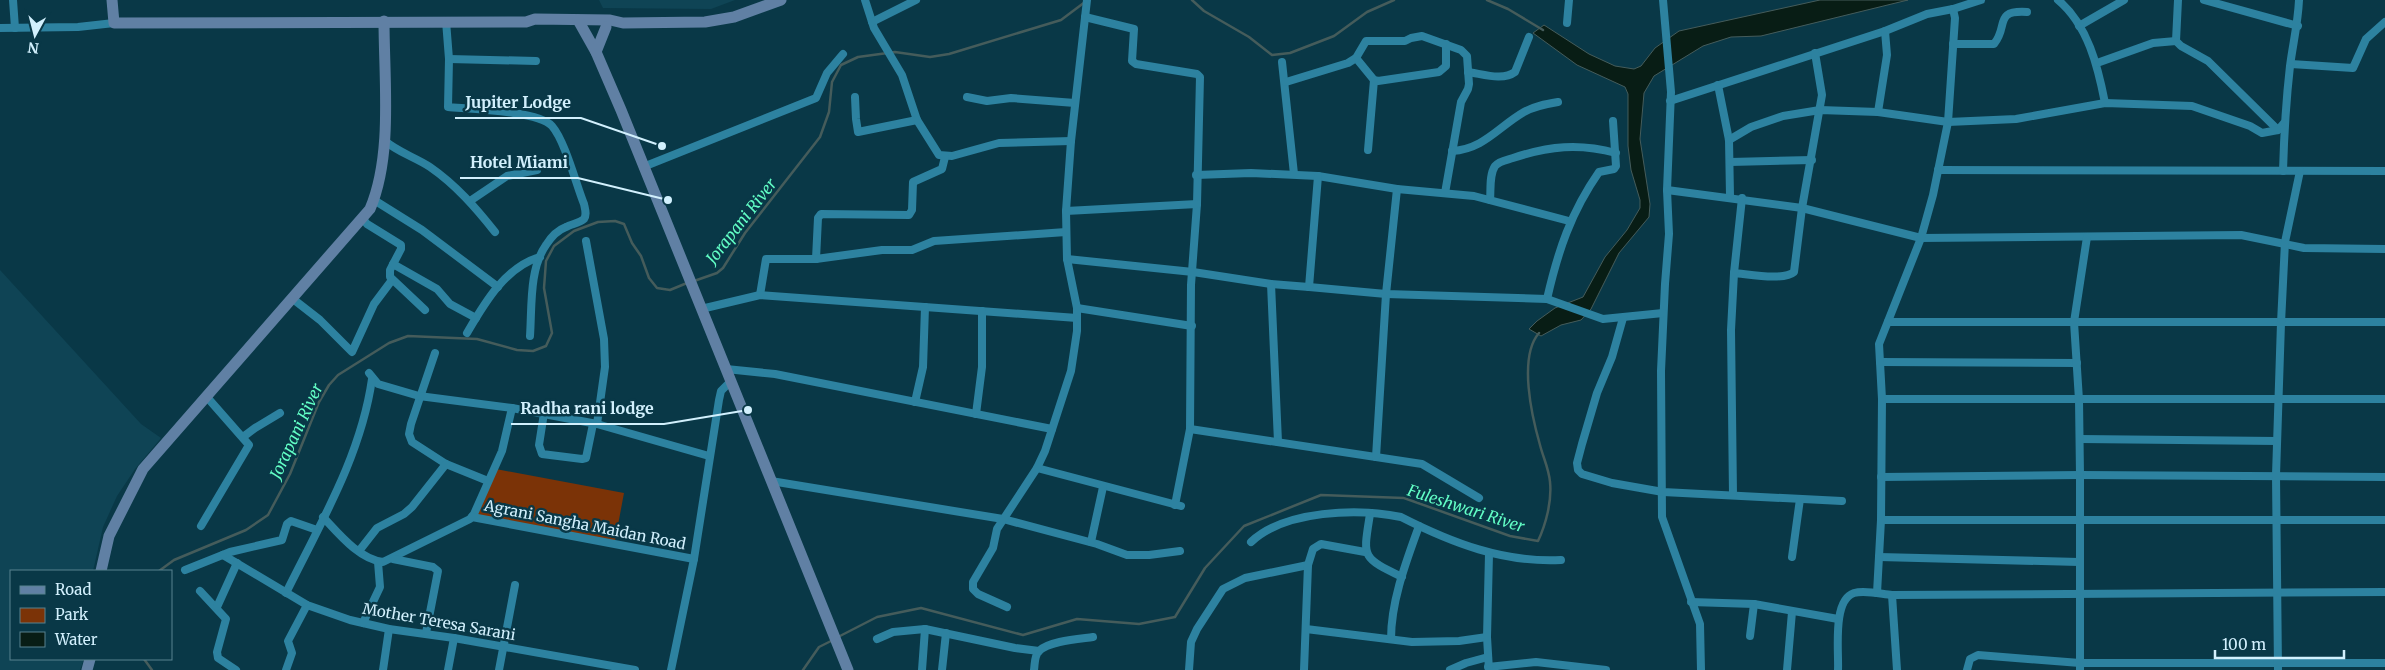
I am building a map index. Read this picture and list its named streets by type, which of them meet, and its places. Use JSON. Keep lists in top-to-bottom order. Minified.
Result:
{"streets":{"street":["Agrani Sangha Maidan Road","Mother Teresa Sarani"]},"water":["Jorapani River","Fuleshwari River"],"places":["Jupiter Lodge","Hotel Miami","Radha rani lodge"],"legend":["Road","Park","Water"],"scale_bar":"100 m","north":"bottom"}
